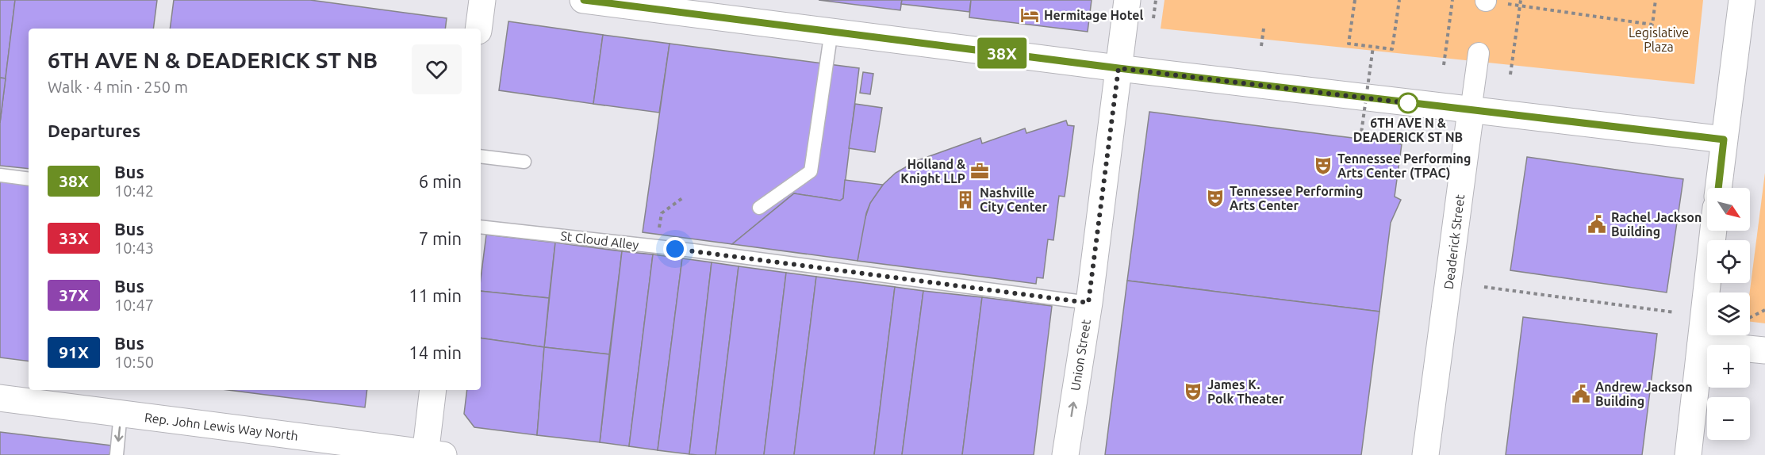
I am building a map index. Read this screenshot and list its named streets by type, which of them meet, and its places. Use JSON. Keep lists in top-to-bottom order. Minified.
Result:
{"streets":{"street":["Deaderick Street","Union Street","Rep. John Lewis Way North"],"lane":["St Cloud Alley"]},"crossings":[["St Cloud Alley","Union Street"]],"parks":["Legislative Plaza"],"places":{"hotel":["Hermitage Hotel"],"other":["6TH AVE N & DEADERICK ST NB"],"theatre":["Tennessee Performing Arts Center (TPAC)","Tennessee Performing Arts Center","James K. Polk Theater"],"office":["Holland & Knight LLP"],"building":["Nashville City Center"],"public building":["Rachel Jackson Building","Andrew Jackson Building"]},"lines":["bus line 38X"],"north":"bottom right","page":{"on_map":"38X","heading":[["6TH AVE N & DEADERICK ST NB","Walk · 4 min · 250 m"],"Departures"],"list":[{"mark":"38X","name":"Bus","note":"10:42","value":"6 min"},{"mark":"33X","name":"Bus","note":"10:43","value":"7 min"},{"mark":"37X","name":"Bus","note":"10:47","value":"11 min"},{"mark":"91X","name":"Bus","note":"10:50","value":"14 min"}],"map_buttons":["+","−"]}}
